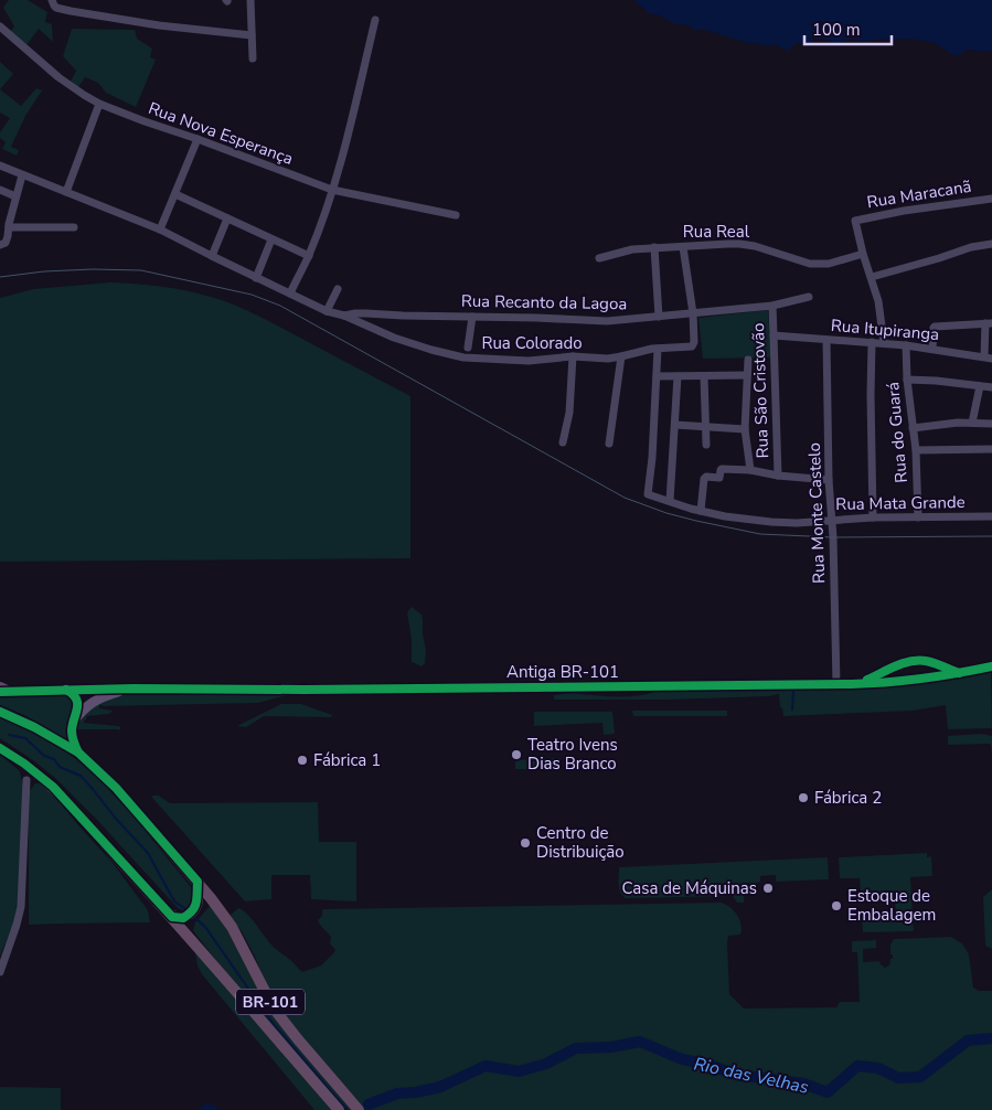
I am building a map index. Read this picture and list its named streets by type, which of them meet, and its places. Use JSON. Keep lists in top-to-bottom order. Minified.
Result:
{"streets":{"highway":["BR-101"],"main road":["Antiga BR-101"],"street":["Rua Nova Esperança","Rua Maracanã","Rua Real","Rua Recanto da Lagoa","Rua Itupiranga","Rua Colorado","Rua São Cristovão","Rua do Guará","Rua Mata Grande","Rua Monte Castelo"]},"crossings":[["Rua Maracanã","Rua Real"],["Rua Recanto da Lagoa","Rua Colorado"],["Rua Recanto da Lagoa","Rua São Cristovão"],["Rua Itupiranga","Rua São Cristovão"],["Rua Itupiranga","Rua do Guará"],["Rua Itupiranga","Rua Monte Castelo"],["Rua São Cristovão","Rua Mata Grande"],["Rua São Cristovão","Rua Monte Castelo"],["Rua do Guará","Rua Mata Grande"],["Rua Mata Grande","Rua Monte Castelo"],["Rua Monte Castelo","Antiga BR-101"]],"water":["Rio das Velhas"],"places":["Teatro Ivens Dias Branco","Fábrica 1","Fábrica 2","Centro de Distribuição","Casa de Máquinas","Estoque de Embalagem"],"scale_bar":"100 m"}
